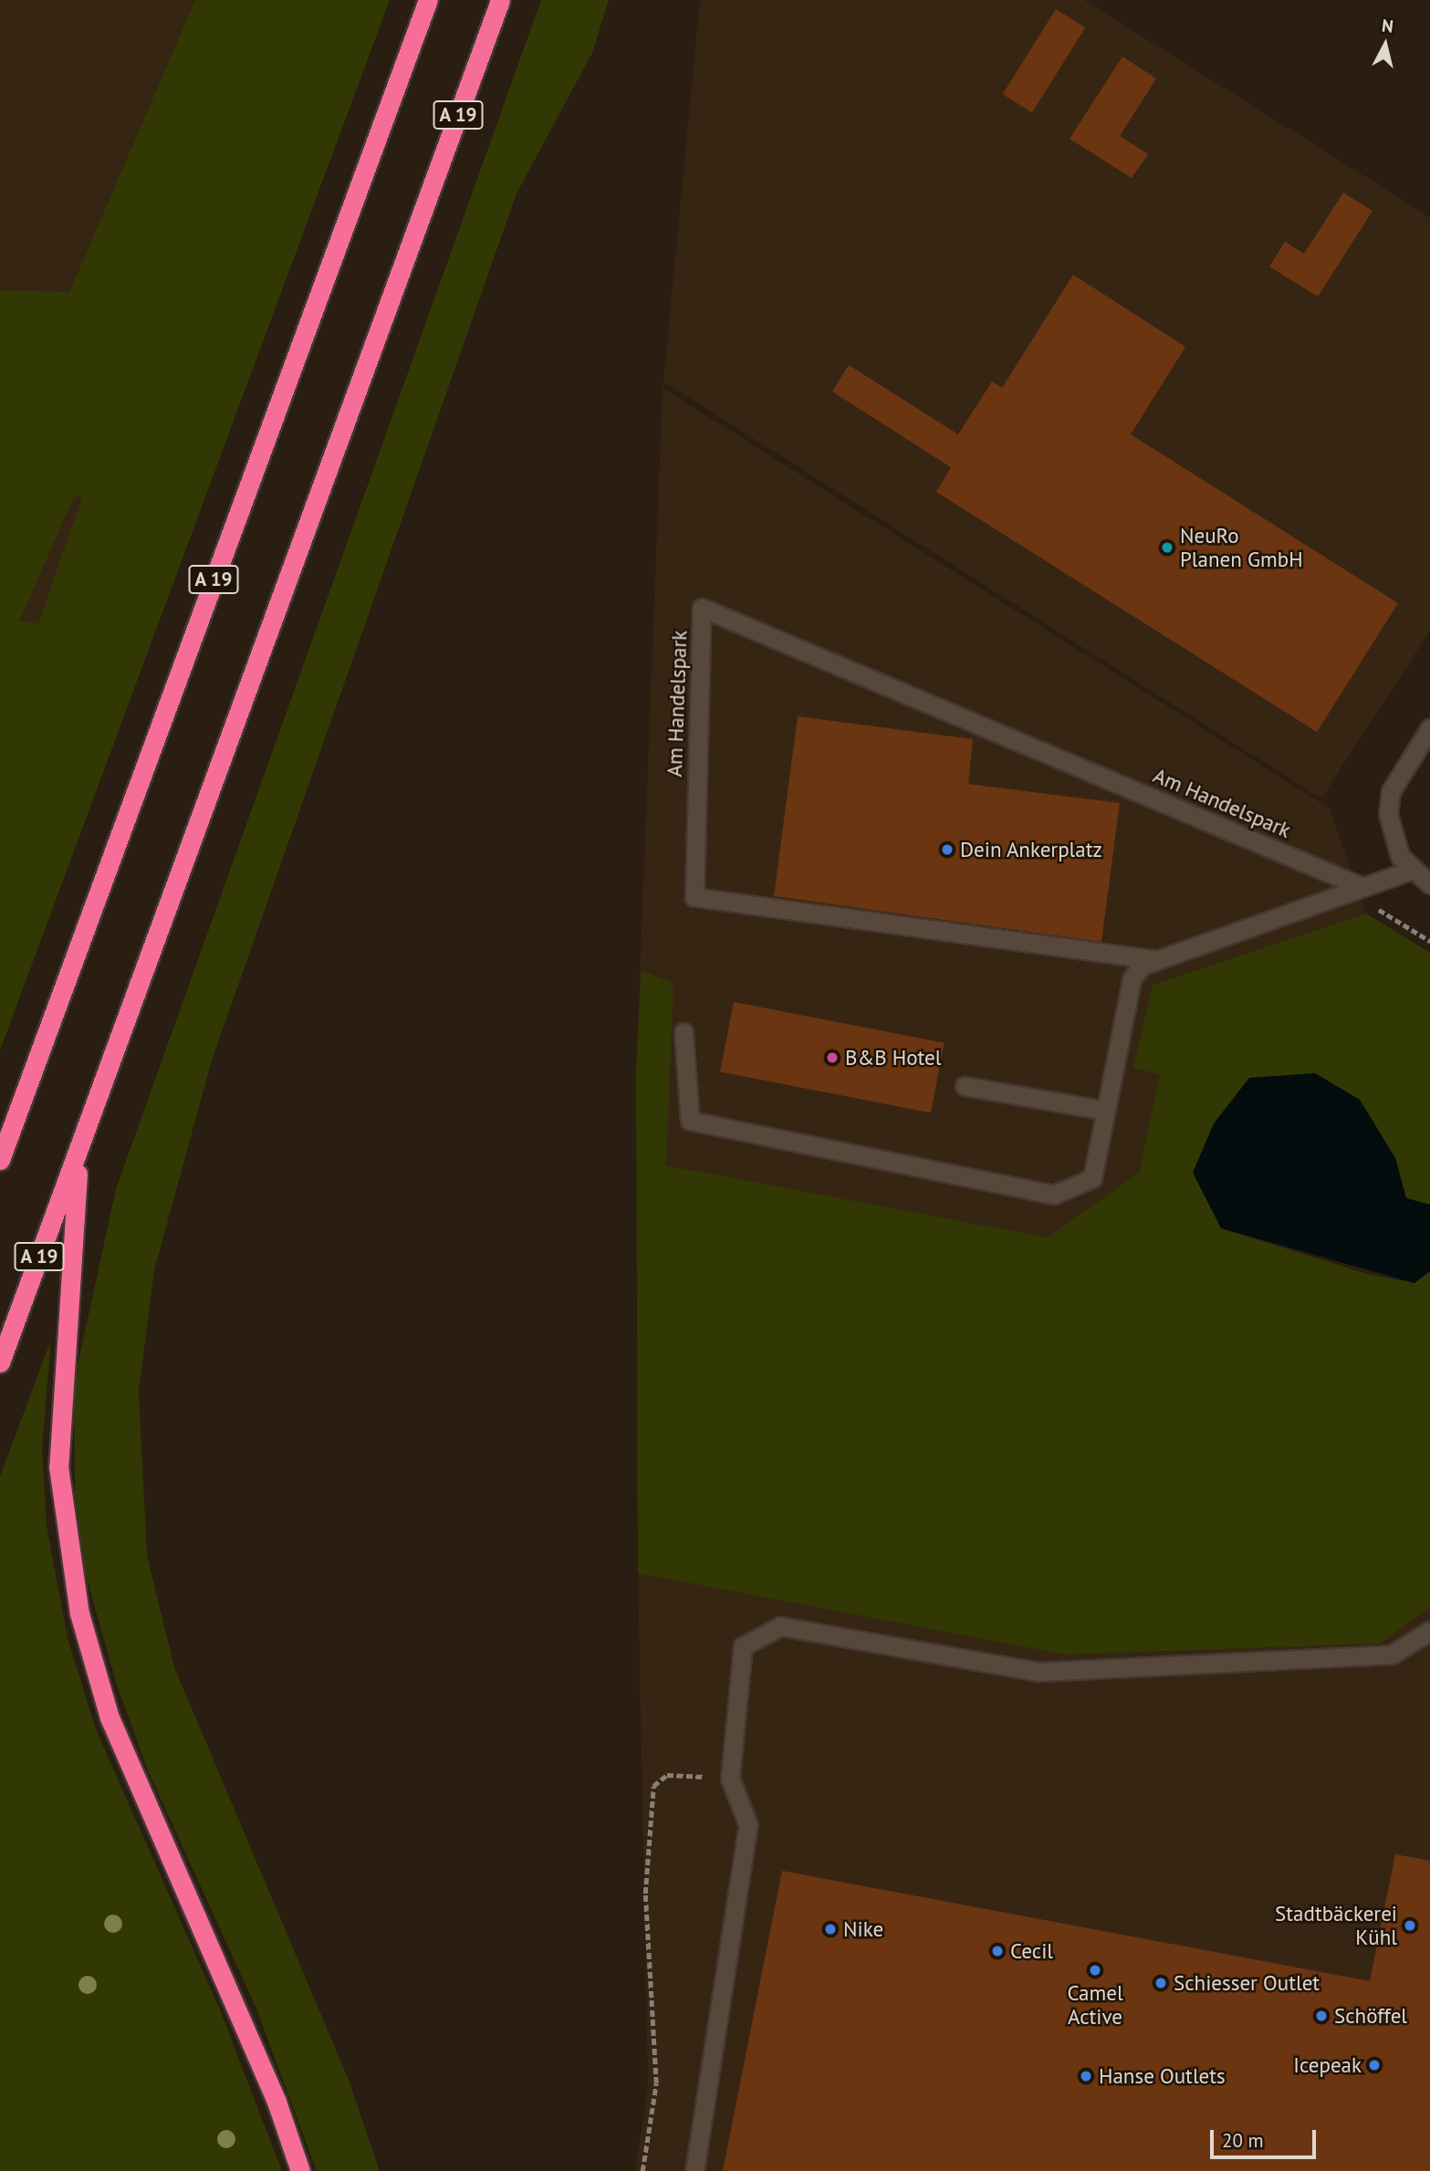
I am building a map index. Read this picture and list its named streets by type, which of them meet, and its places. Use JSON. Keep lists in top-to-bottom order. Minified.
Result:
{"streets":{"highway":["A 19"],"street":["Am Handelspark"]},"places":["NeuRo Planen GmbH","Dein Ankerplatz","B&B Hotel","Stadtbäckerei Kühl","Nike","Cecil","Camel Active","Schiesser Outlet","Schöffel","Icepeak","Hanse Outlets"],"scale_bar":"20 m","north":"top"}
